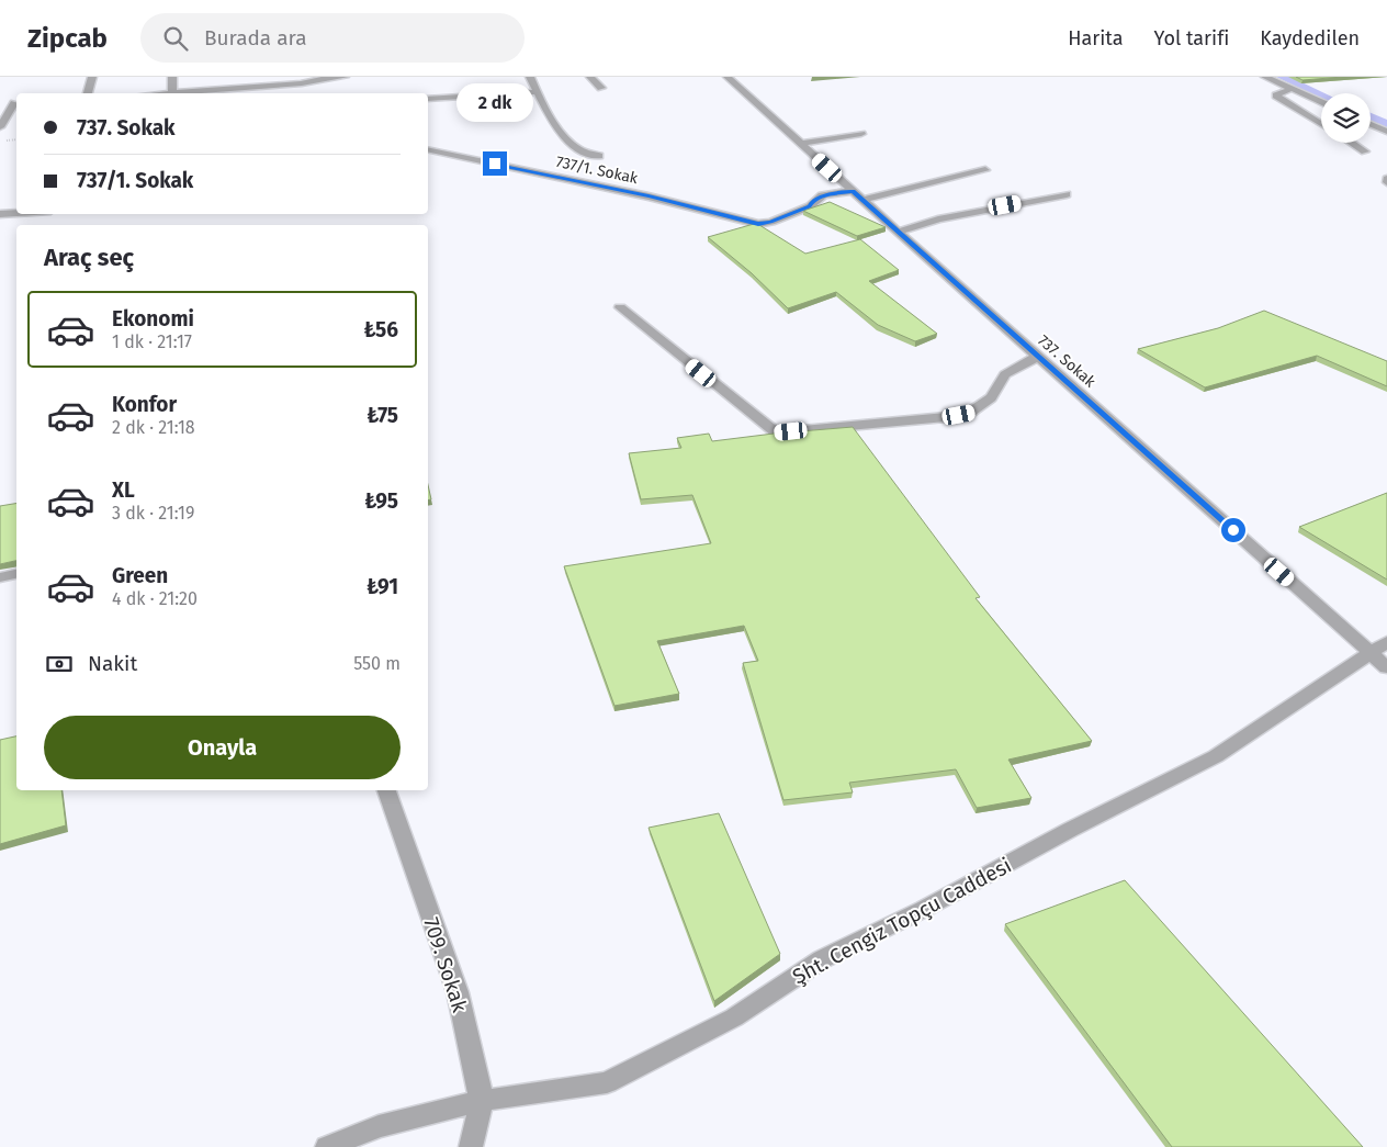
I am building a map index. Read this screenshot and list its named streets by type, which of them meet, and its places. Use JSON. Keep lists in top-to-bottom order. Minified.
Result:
{"streets":{"street":["737/1. Sokak","737. Sokak","Şht. Cengiz Topçu Caddesi","709. Sokak"]},"crossings":[["737/1. Sokak","737. Sokak"],["737. Sokak","Şht. Cengiz Topçu Caddesi"],["Şht. Cengiz Topçu Caddesi","709. Sokak"]],"page":{"header":"Zipcab","search":"Burada ara","nav":["Harita","Yol tarifi","Kaydedilen"],"bubble":"2 dk","banner":["737. Sokak","737/1. Sokak"],"heading":"Araç seç","list":[{"name":"Ekonomi","note":"1 dk · 21:17","value":"₺56"},{"name":"Konfor","note":"2 dk · 21:18","value":"₺75"},{"name":"XL","note":"3 dk · 21:19","value":"₺95"},{"name":"Green","note":"4 dk · 21:20","value":"₺91"}],"pay":["Nakit","550 m"],"buttons":"Onayla"}}
